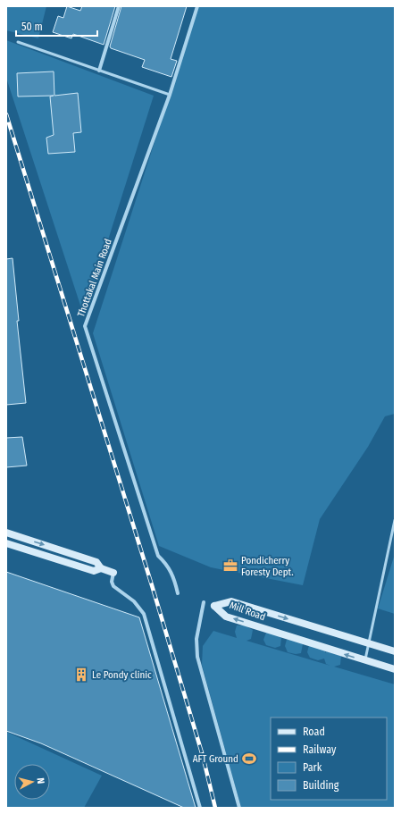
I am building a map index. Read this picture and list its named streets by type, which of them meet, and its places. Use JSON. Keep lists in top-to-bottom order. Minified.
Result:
{"streets":{"main road":["Mill Road"],"street":["Thottakal Main Road"]},"places":{"office":["Pondicherry Foresty Dept."],"building":["Le Pondy clinic"],"sports":["AFT Ground"]},"legend":["Road","Railway","Park","Building"],"scale_bar":"50 m","north":"right"}
